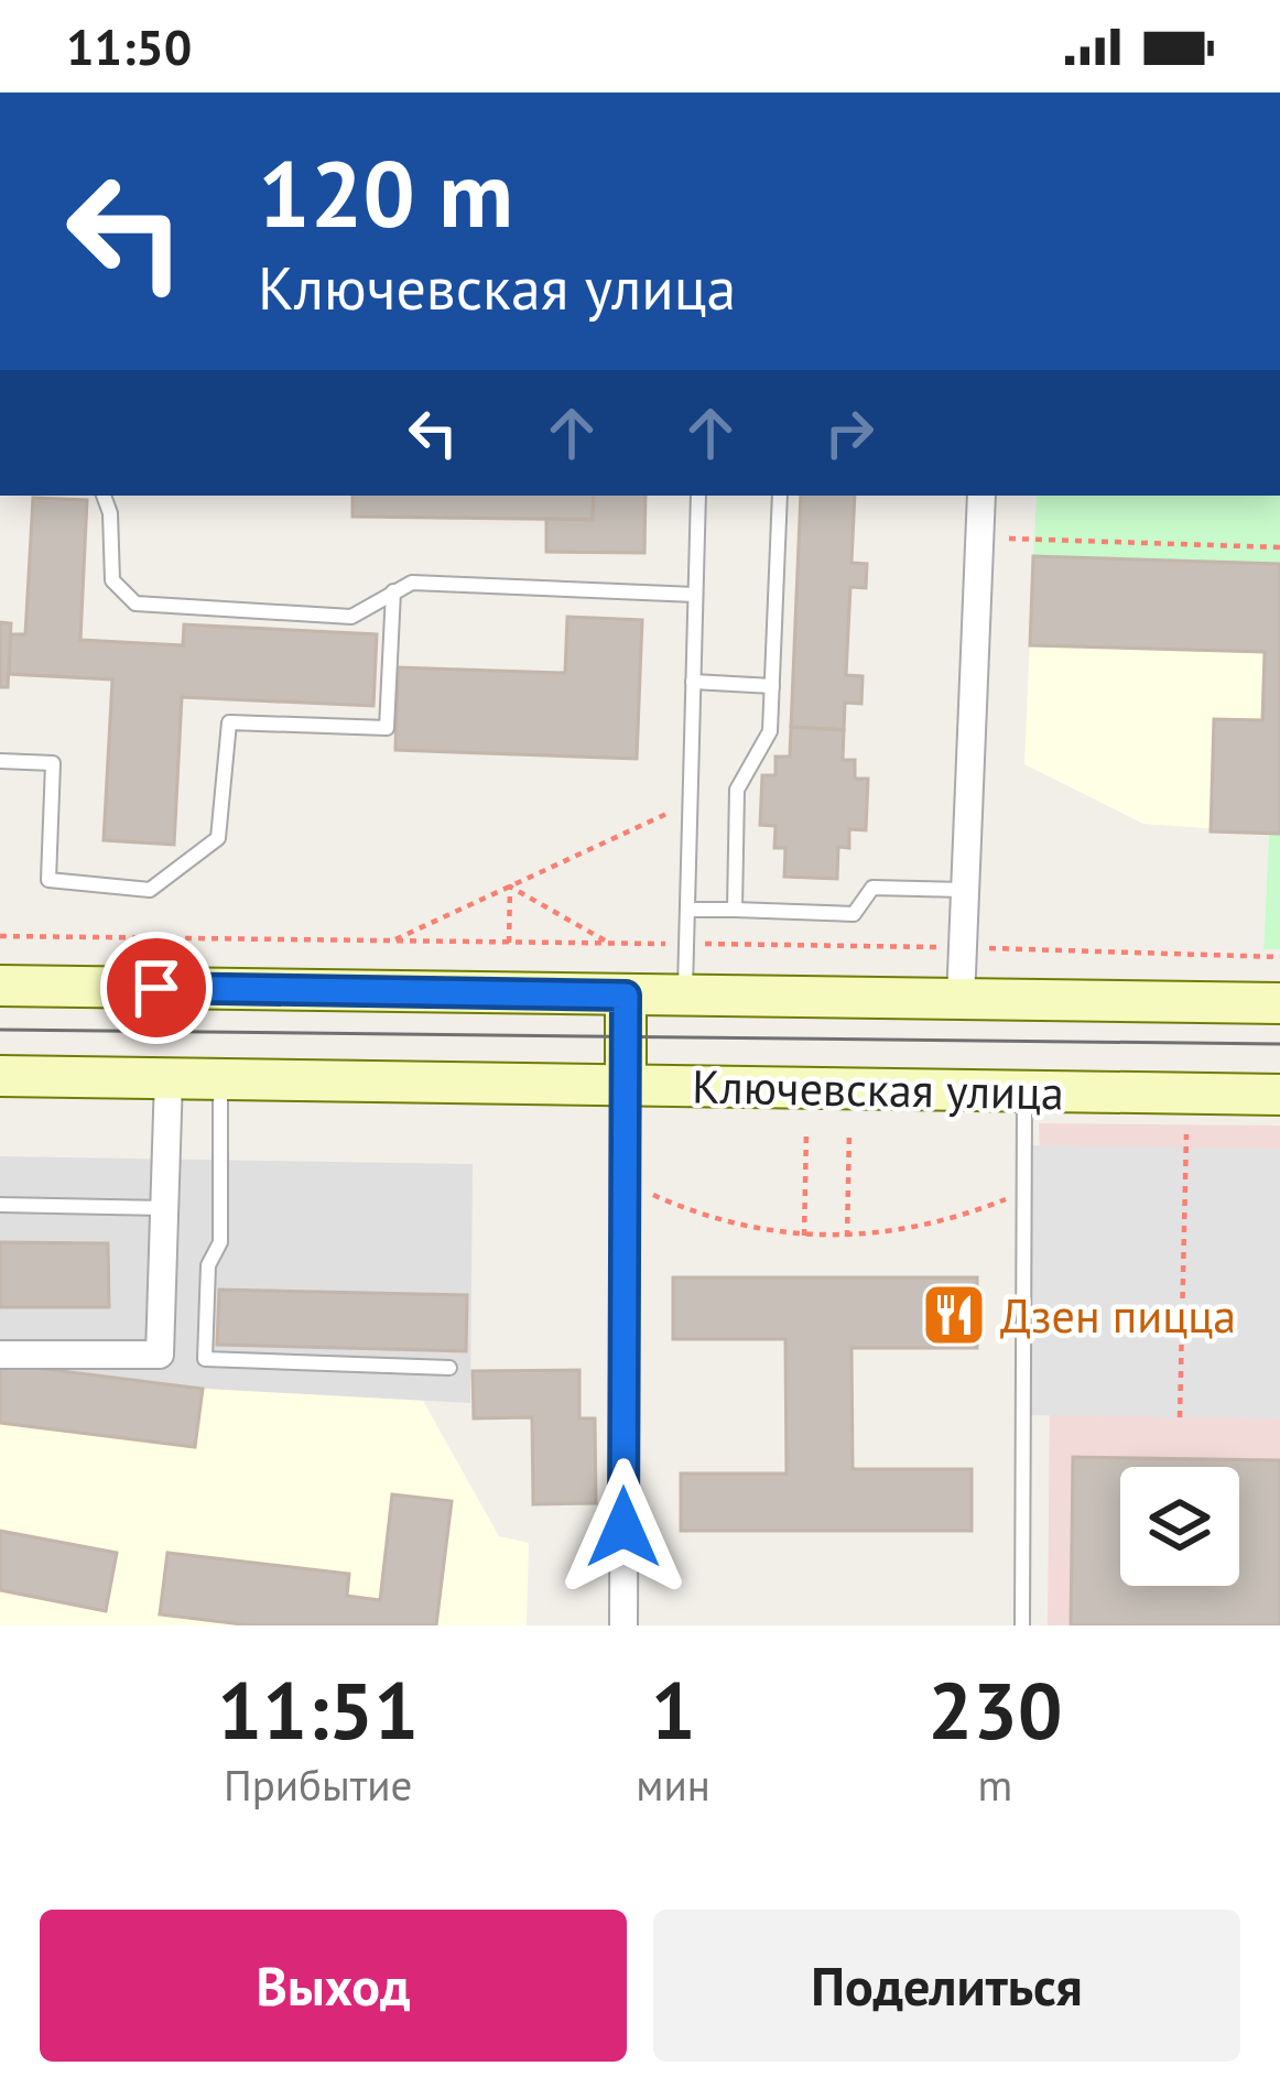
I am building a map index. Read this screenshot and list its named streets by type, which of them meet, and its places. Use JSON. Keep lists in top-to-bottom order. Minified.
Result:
{"streets":{"main road":["Ключевская улица"]},"places":{"restaurant":["Дзен пицца"]},"page":{"status":"11:50","turn":["120 m","Ключевская улица"],"eta":["11:51","Прибытие","1","мин","230","m"],"buttons":["Выход","Поделиться"]}}
